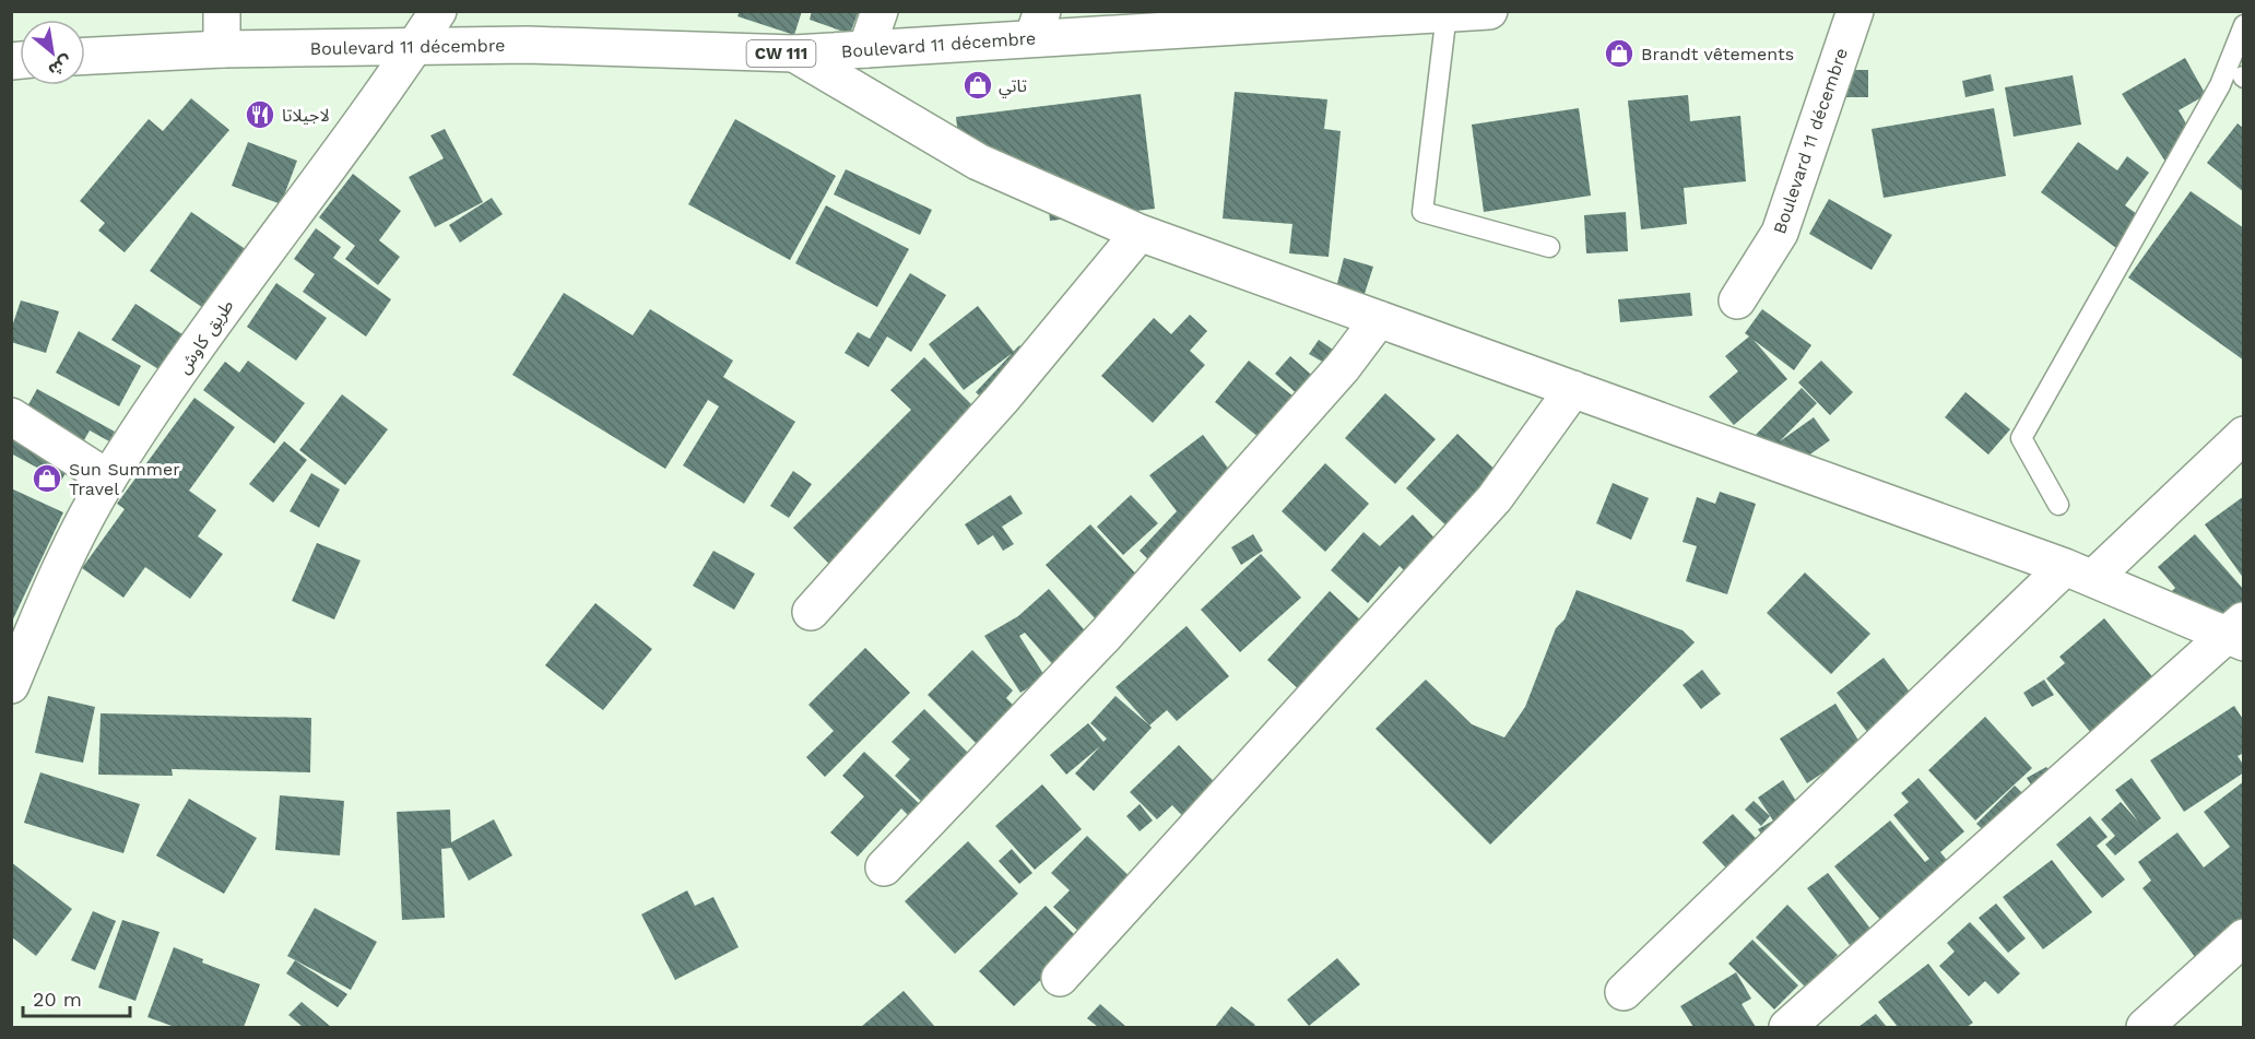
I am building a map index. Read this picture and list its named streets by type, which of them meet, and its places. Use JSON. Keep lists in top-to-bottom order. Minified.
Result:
{"streets":{"street":["Boulevard 11 décembre","CW 111","طريق كاوش"]},"crossings":[["Boulevard 11 décembre","طريق كاوش"]],"places":{"shop":["Brandt vêtements","تاتي","Sun Summer Travel"],"restaurant":["لاجيلاتا"]},"scale_bar":"20 m","north":"bottom right"}
